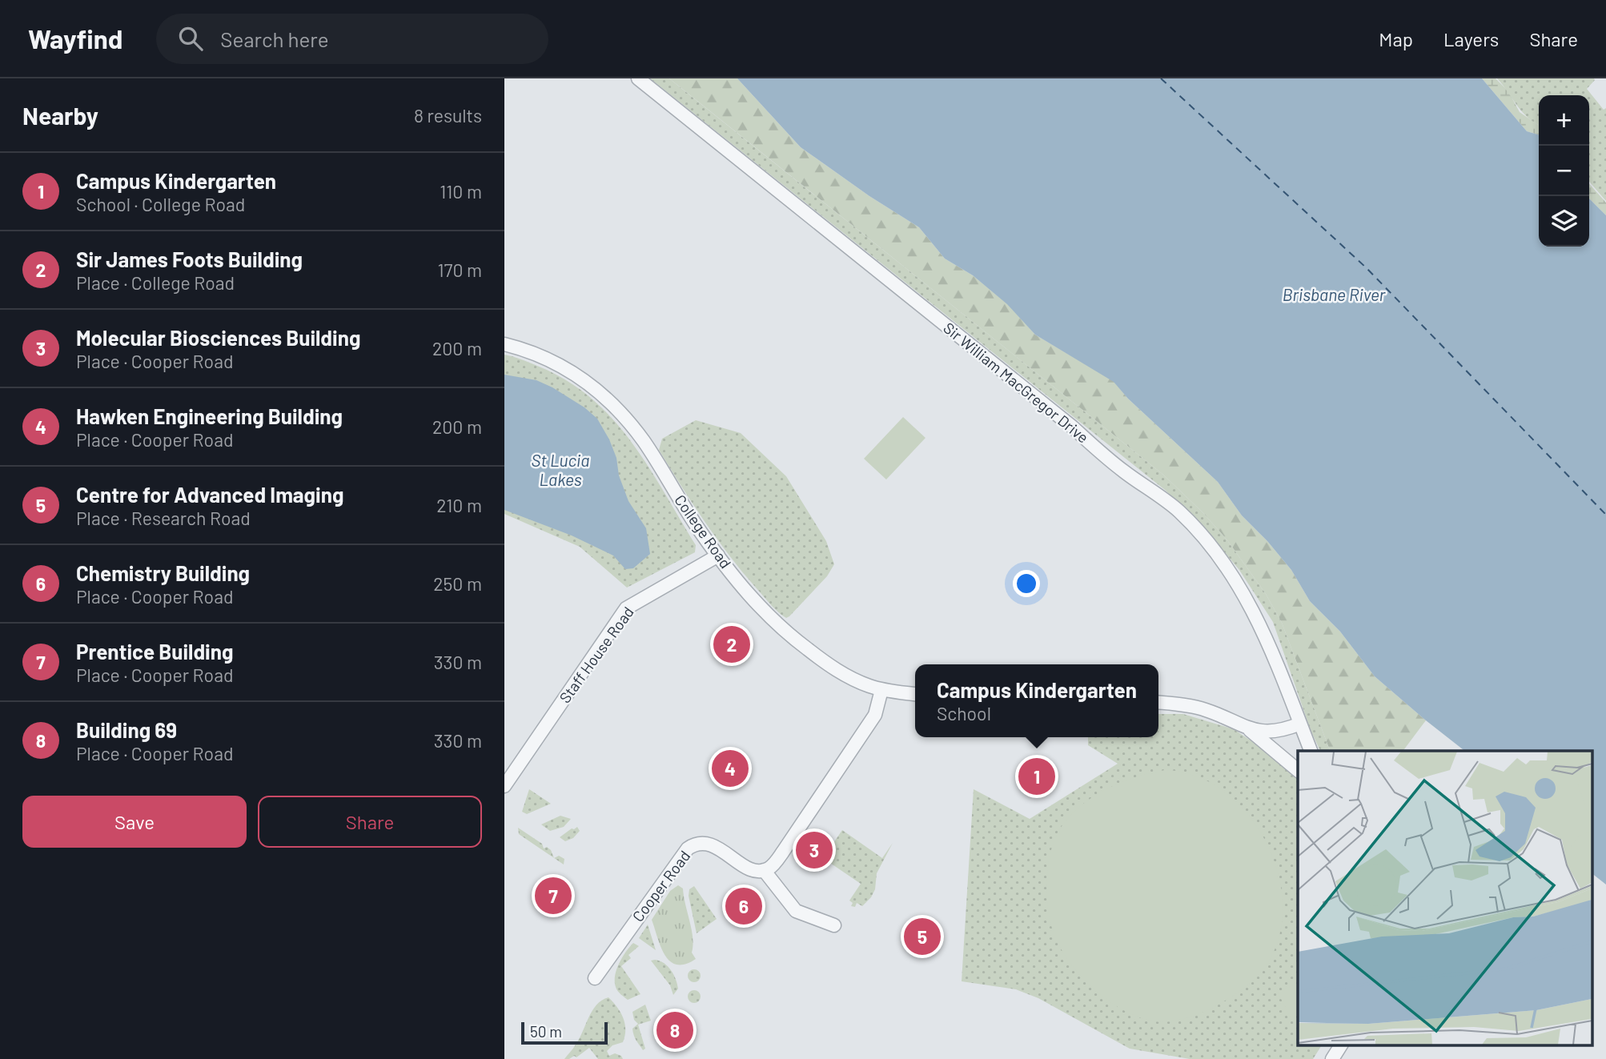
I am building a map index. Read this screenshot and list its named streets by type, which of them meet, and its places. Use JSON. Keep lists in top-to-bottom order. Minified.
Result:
{"streets":{"street":["Sir William MacGregor Drive","College Road","Staff House Road","Cooper Road"]},"crossings":[["College Road","Staff House Road"]],"water":["Brisbane River","St Lucia Lakes"],"scale_bar":"50 m","page":{"header":"Wayfind","search":"Search here","nav":["Map","Layers","Share"],"heading":["Nearby","8 results"],"map_buttons":["+","−"],"list":[{"mark":"1","name":"Campus Kindergarten","note":"School · College Road","value":"110 m"},{"mark":"2","name":"Sir James Foots Building","note":"Place · College Road","value":"170 m"},{"mark":"3","name":"Molecular Biosciences Building","note":"Place · Cooper Road","value":"200 m"},{"mark":"4","name":"Hawken Engineering Building","note":"Place · Cooper Road","value":"200 m"},{"mark":"5","name":"Centre for Advanced Imaging","note":"Place · Research Road","value":"210 m"},{"mark":"6","name":"Chemistry Building","note":"Place · Cooper Road","value":"250 m"},{"mark":"7","name":"Prentice Building","note":"Place · Cooper Road","value":"330 m"},{"mark":"8","name":"Building 69","note":"Place · Cooper Road","value":"330 m"}],"pins":["2","4","1","3","7","6","5","8"],"popup":["Campus Kindergarten","School"],"buttons":["Save","Share"],"scale":"50 m"}}
